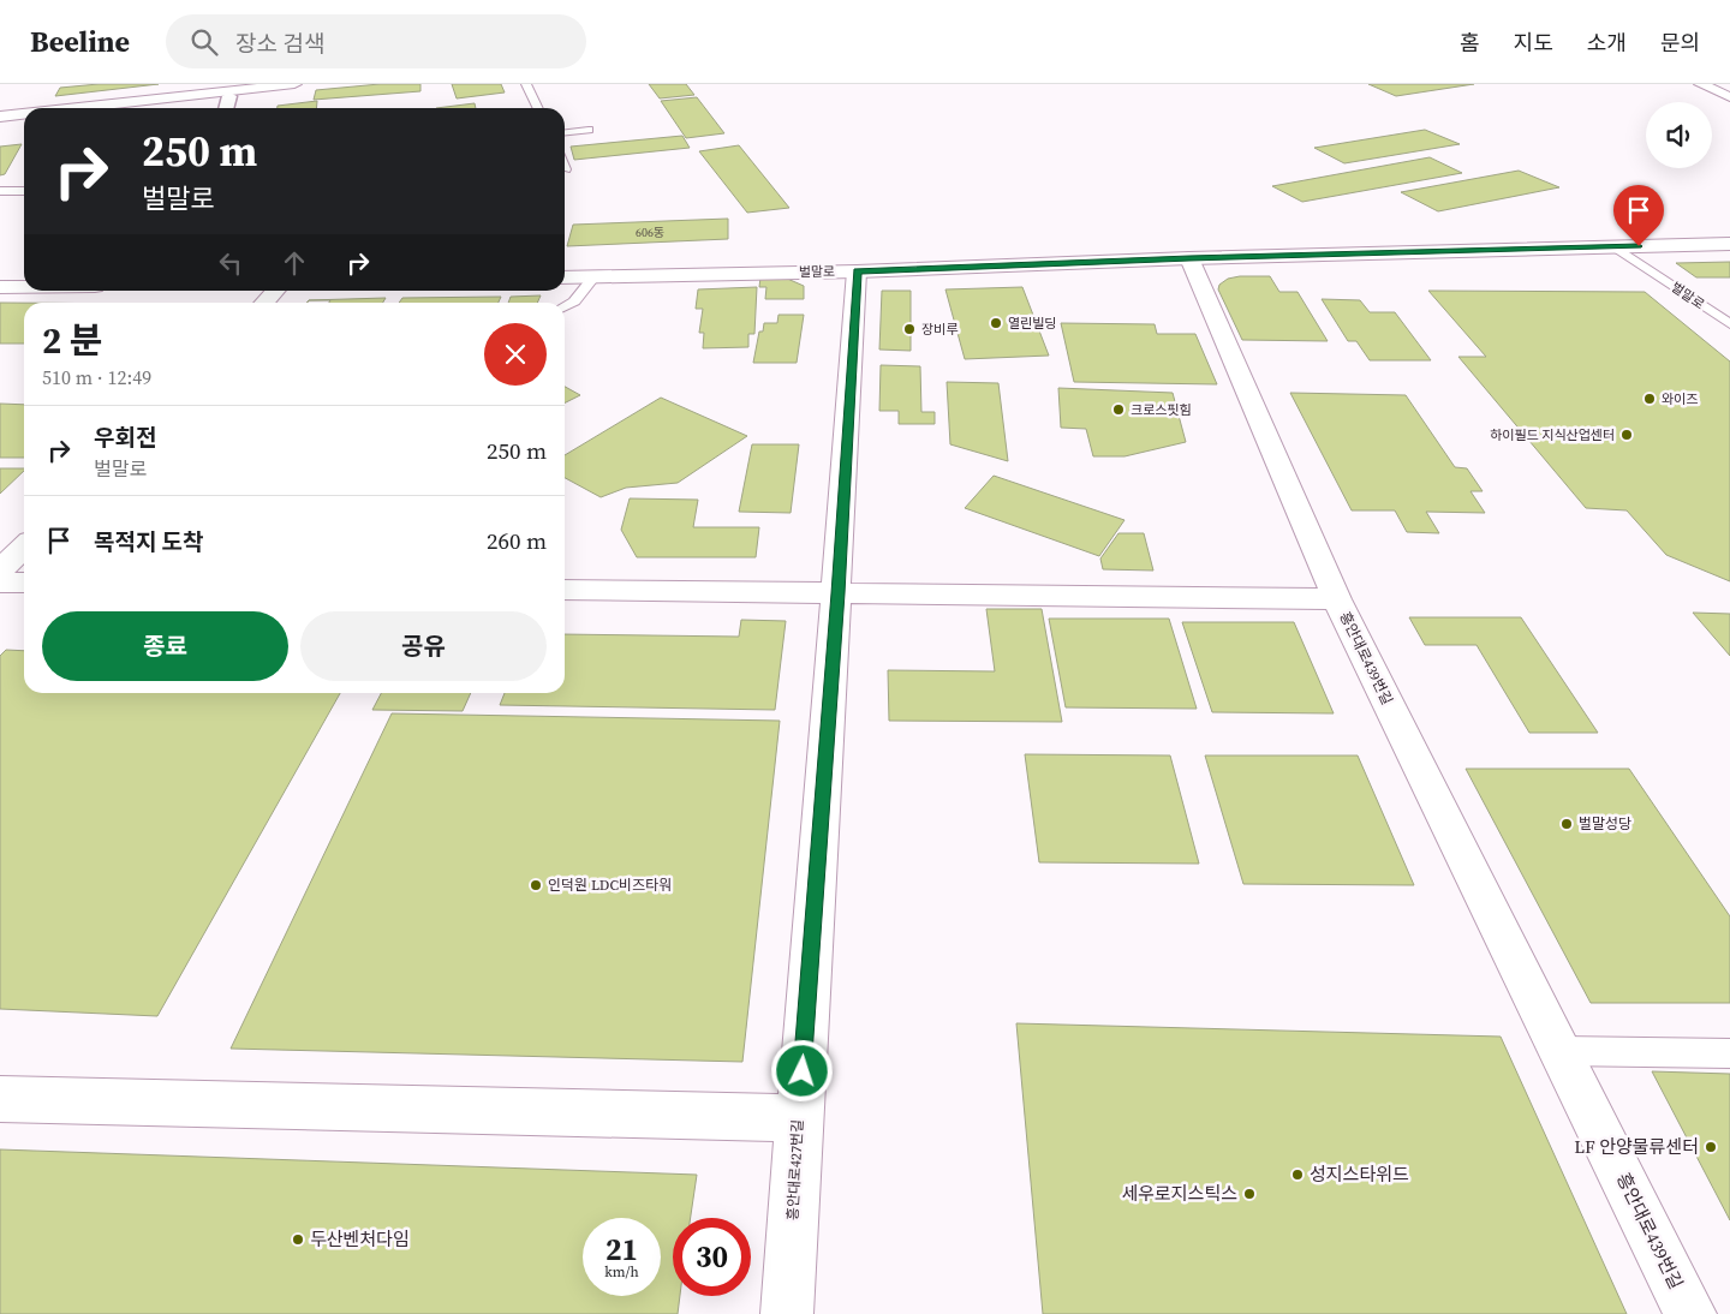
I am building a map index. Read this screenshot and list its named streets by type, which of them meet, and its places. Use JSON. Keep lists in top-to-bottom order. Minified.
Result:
{"streets":{"street":["벌말로","흥안대로439번길","흥안대로427번길"]},"crossings":[["벌말로","흥안대로439번길"],["벌말로","흥안대로427번길"]],"places":["열린빌딩","장비루","와이즈","크로스핏힘","하이필드 지식산업센터","벌말성당","인덕원 LDC비즈타워","LF 안양물류센터","성지스타위드","세우로지스틱스","두산벤처다임"],"house_numbers":["606동"],"page":{"header":"Beeline","search":"장소 검색","nav":["홈","지도","소개","문의"],"turn":["250 m","벌말로"],"heading":["2 분","510 m · 12:49"],"list":[{"name":"우회전","note":"벌말로","value":"250 m"},{"name":"목적지 도착","value":"260 m"}],"buttons":["종료","공유"],"speed":"21 km/h","limit":"30"}}
